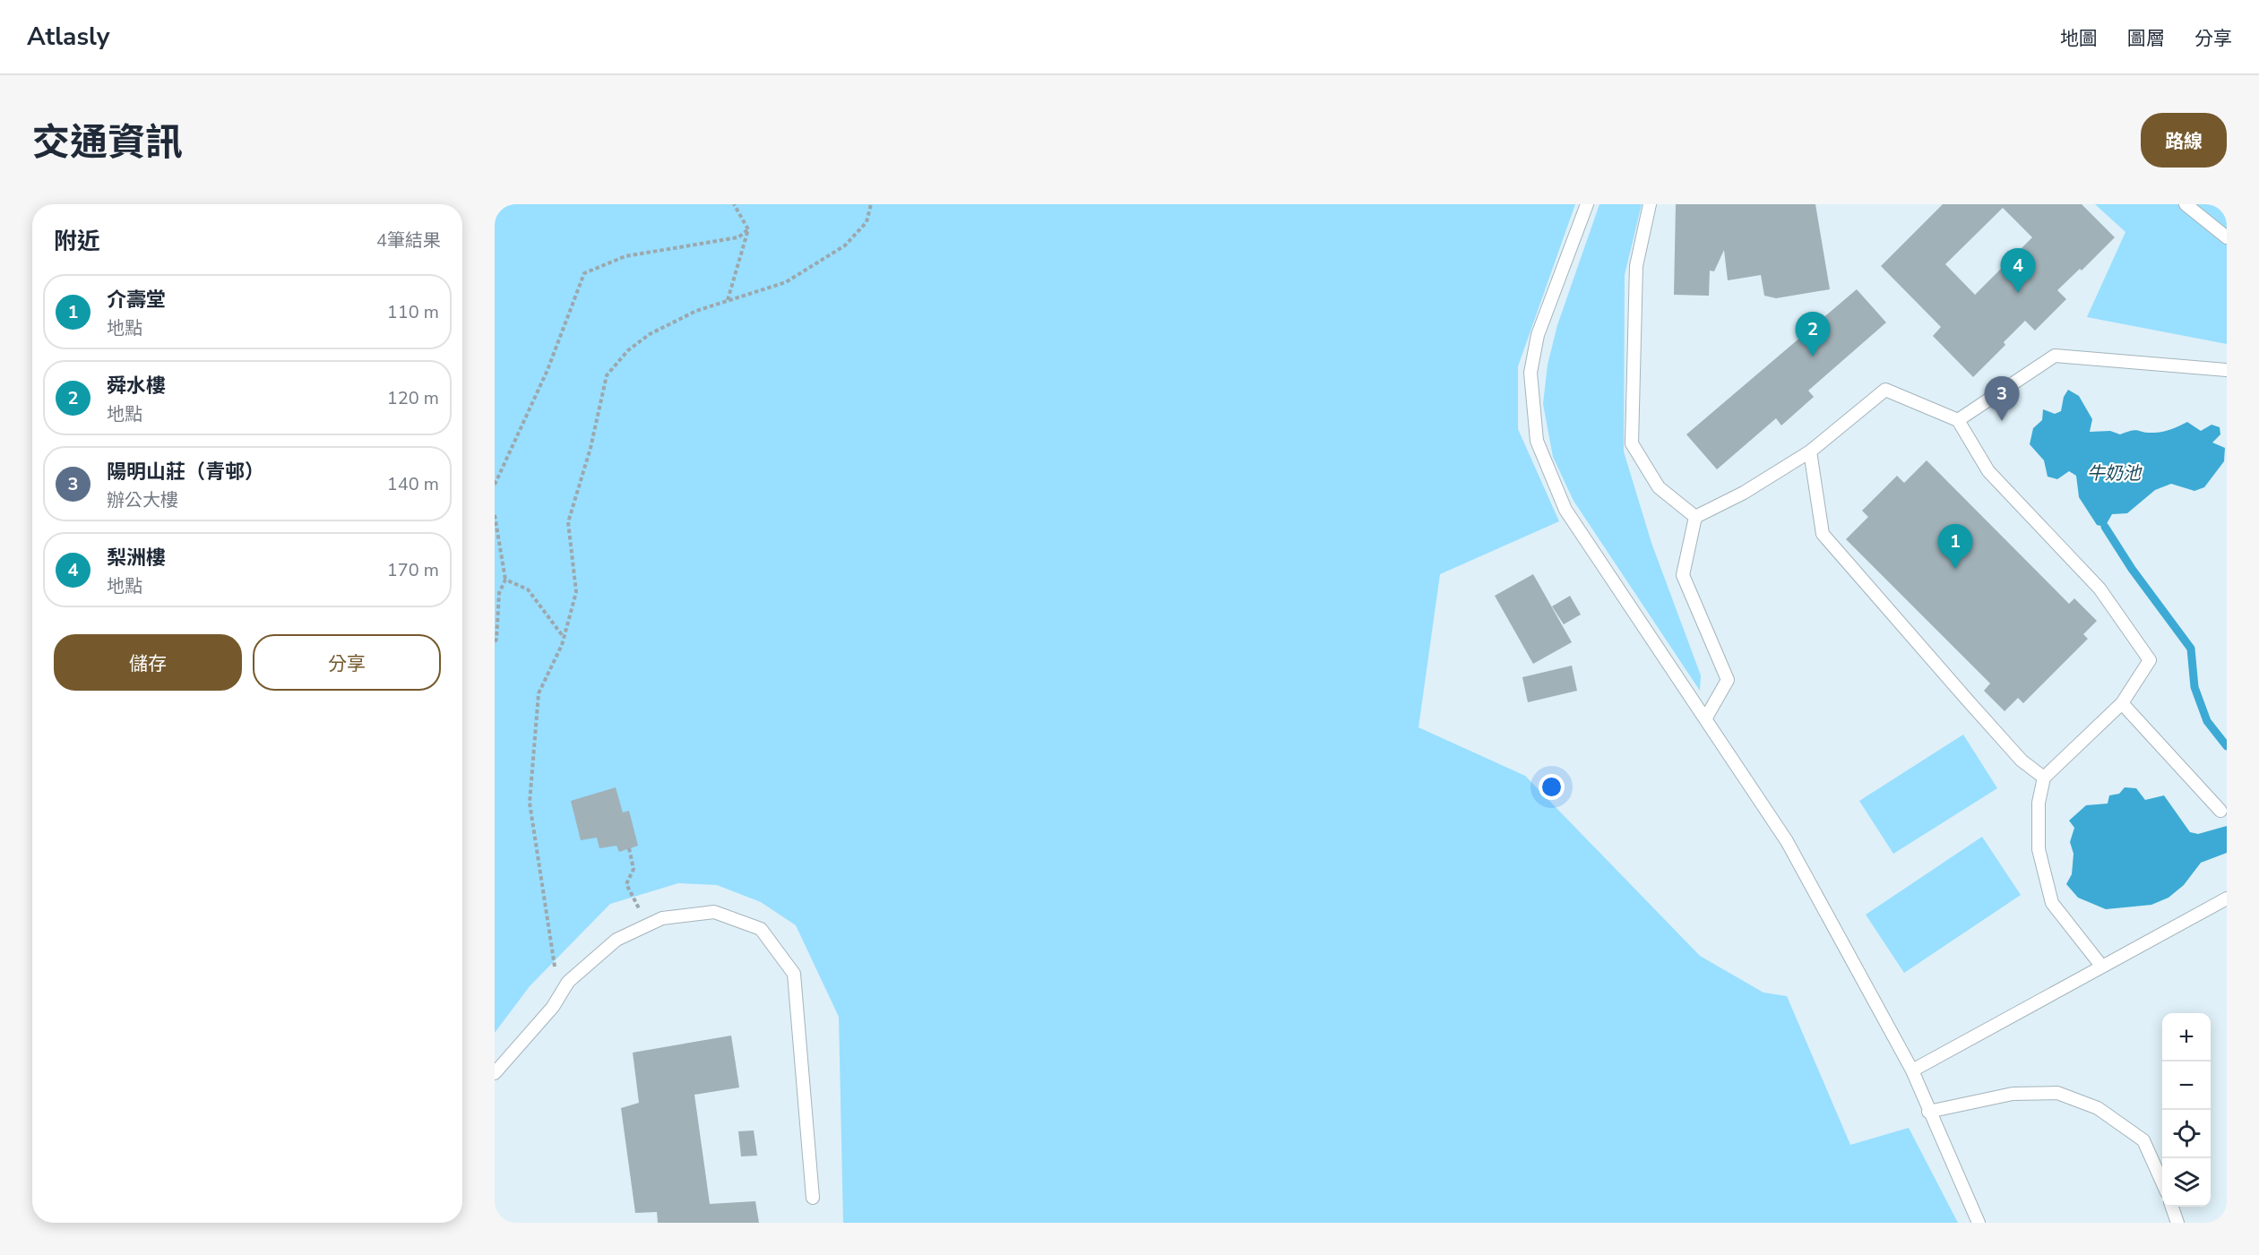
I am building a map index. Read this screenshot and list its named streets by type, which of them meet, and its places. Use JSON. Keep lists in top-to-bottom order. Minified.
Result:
{"water":["牛奶池"],"page":{"header":"Atlasly","nav":["地圖","圖層","分享"],"title":"交通資訊","buttons":["路線",["儲存","分享"]],"heading":["附近","4筆結果"],"pins":["4","2","3","1"],"list":[{"mark":"1","name":"介壽堂","note":"地點","value":"110 m"},{"mark":"2","name":"舜水樓","note":"地點","value":"120 m"},{"mark":"3","name":"陽明山莊（青邨）","note":"辦公大樓","value":"140 m"},{"mark":"4","name":"梨洲樓","note":"地點","value":"170 m"}],"map_buttons":["+","−"]}}
